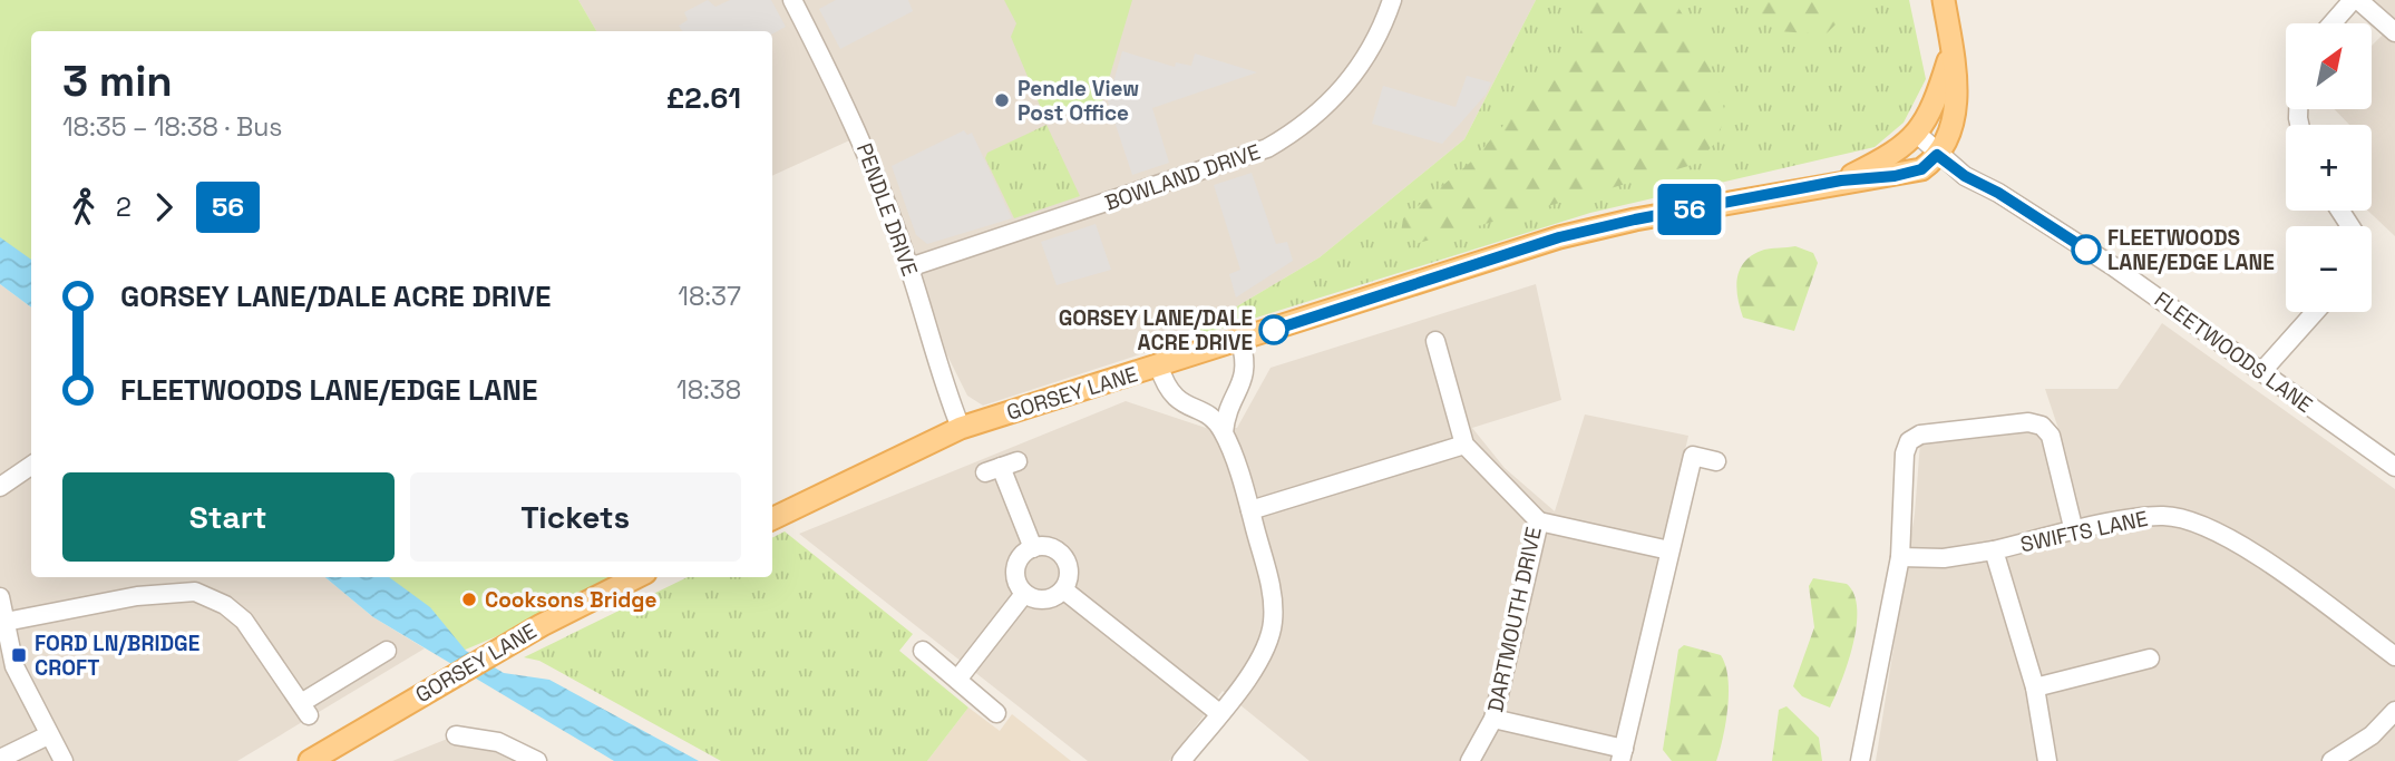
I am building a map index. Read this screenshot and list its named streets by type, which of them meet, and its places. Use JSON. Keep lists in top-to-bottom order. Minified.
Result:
{"streets":{"main road":["GORSEY LANE"],"street":["BOWLAND DRIVE","PENDLE DRIVE","FLEETWOODS LANE","SWIFTS LANE","DARTMOUTH DRIVE"]},"crossings":[["BOWLAND DRIVE","PENDLE DRIVE"],["PENDLE DRIVE","GORSEY LANE"],["FLEETWOODS LANE","GORSEY LANE"]],"places":{"other":["Pendle View Post Office","FLEETWOODS LANE/EDGE LANE","GORSEY LANE/DALE ACRE DRIVE","Cooksons Bridge"],"transit":["FORD LN/BRIDGE CROFT"]},"lines":["bus line 56"],"north":"top right","page":{"on_map":"56","map_buttons":["+","−"],"heading":["3 min","18:35 – 18:38 · Bus","£2.61"],"legs":["2","56"],"list":[{"name":"GORSEY LANE/DALE ACRE DRIVE","value":"18:37"},{"name":"FLEETWOODS LANE/EDGE LANE","value":"18:38"}],"buttons":["Start","Tickets"]}}
